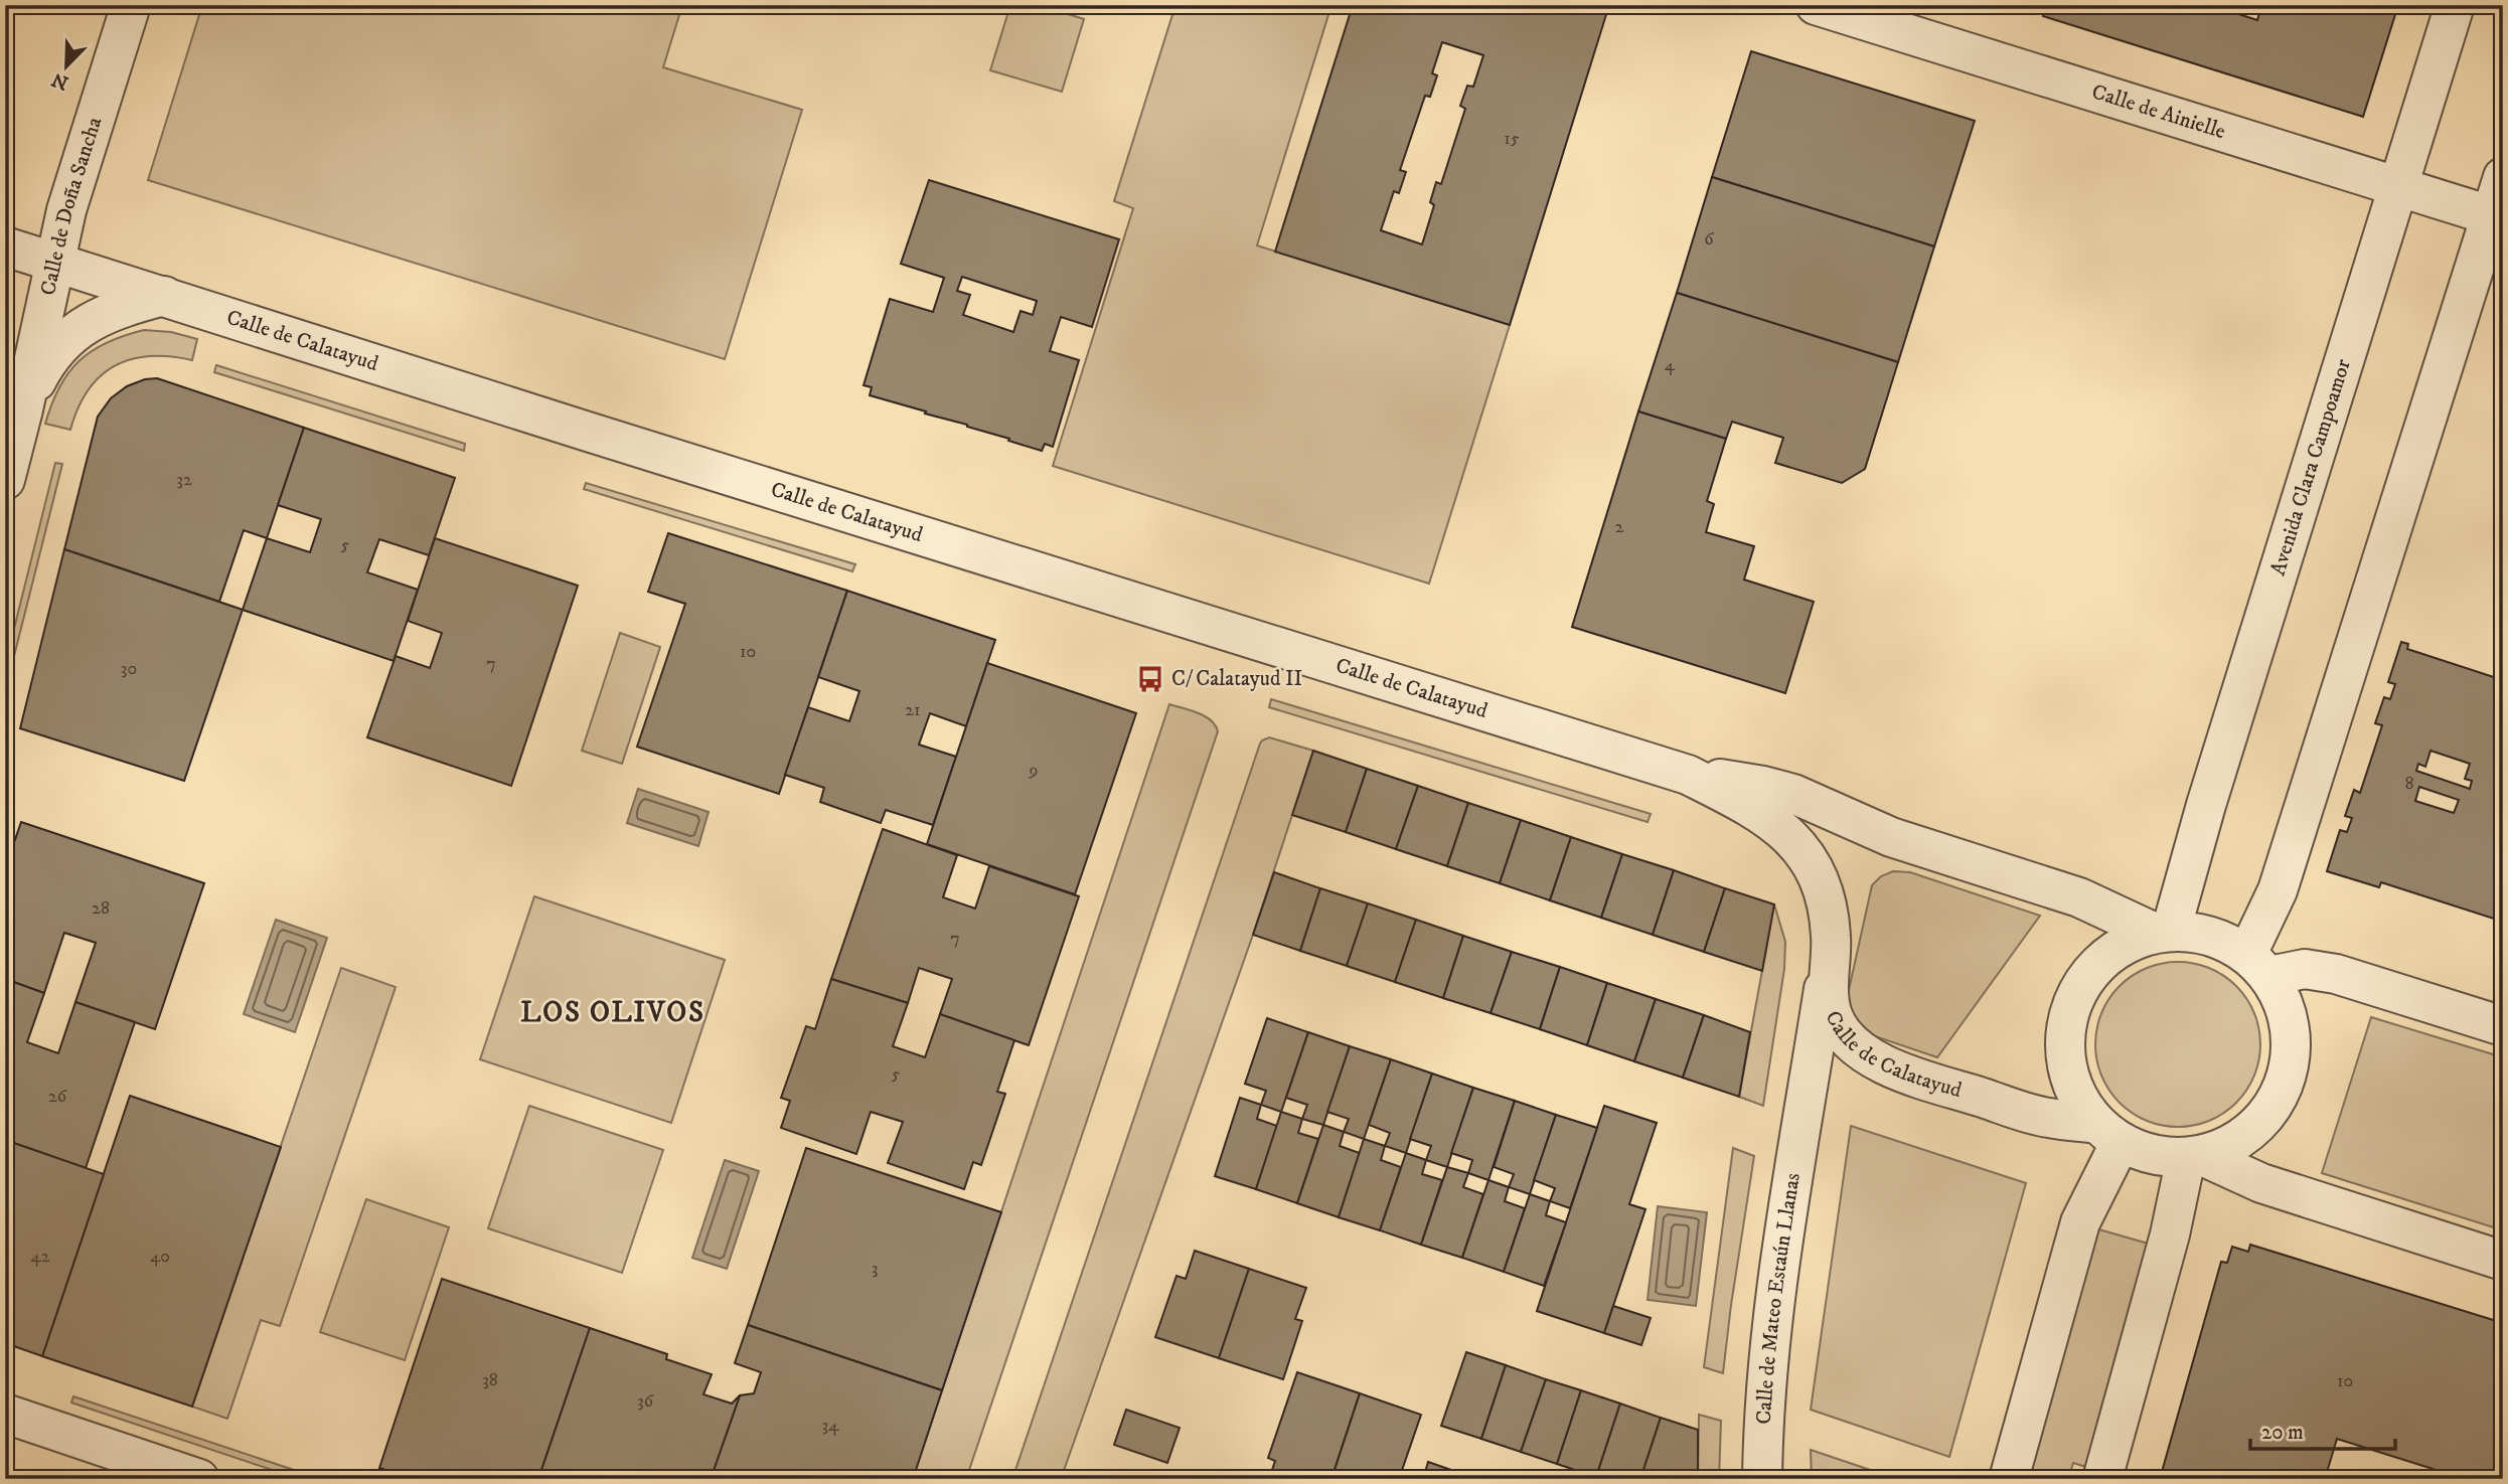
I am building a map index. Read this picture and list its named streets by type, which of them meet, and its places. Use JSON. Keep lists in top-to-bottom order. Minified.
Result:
{"streets":{"street":["Calle de Ainielle","Calle de Doña Sancha","Calle de Calatayud","Avenida Clara Campoamor","Calle de Mateo Estaún Llanas"]},"crossings":[["Calle de Ainielle","Avenida Clara Campoamor"],["Calle de Doña Sancha","Calle de Calatayud"],["Calle de Calatayud","Avenida Clara Campoamor"],["Calle de Calatayud","Calle de Mateo Estaún Llanas"]],"districts":["LOS OLIVOS"],"places":{"bus stop":["C/ Calatayud II"]},"house_numbers":["15","6","4","32","2","5","10","7","30","21","9","8","28","7","5","26","42","40","3","38","10","36","34"],"scale_bar":"20 m","north":"bottom left"}
